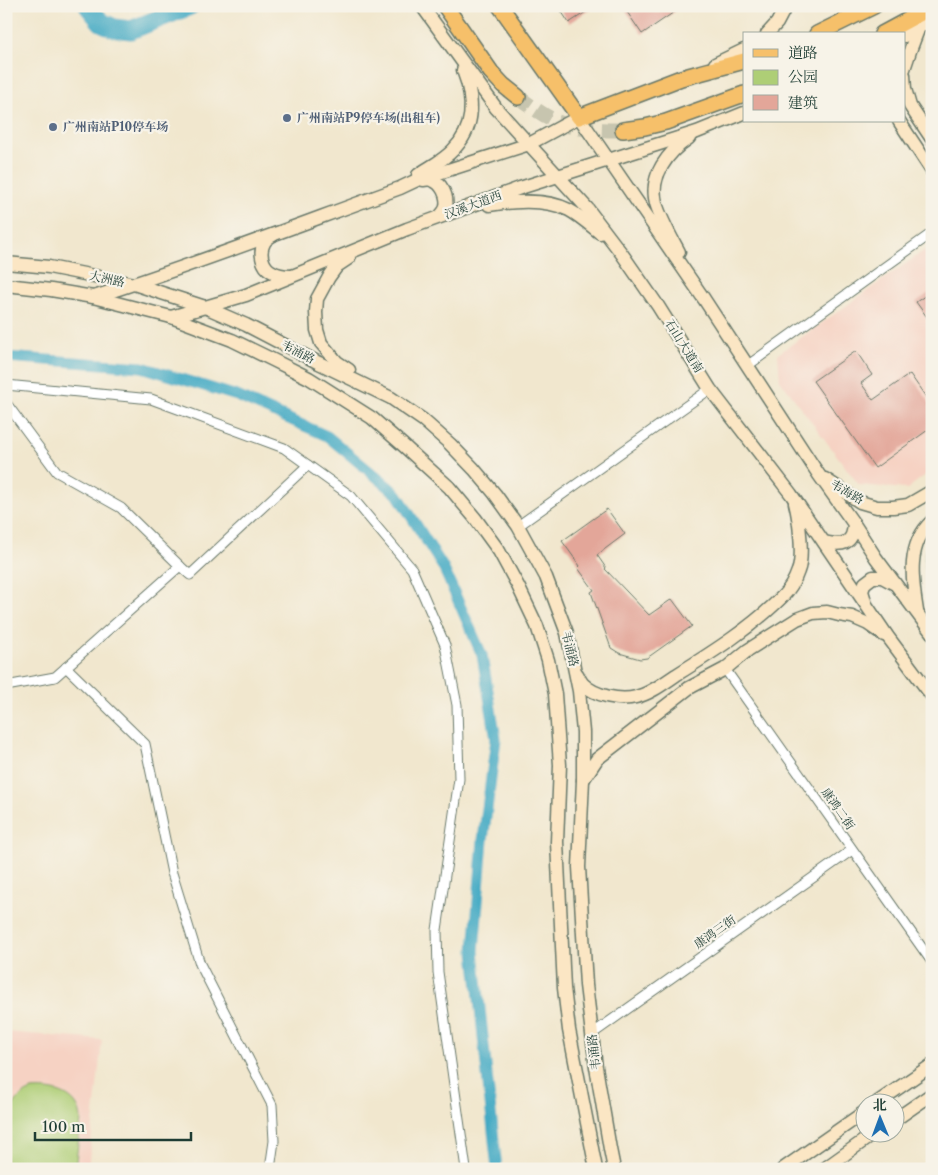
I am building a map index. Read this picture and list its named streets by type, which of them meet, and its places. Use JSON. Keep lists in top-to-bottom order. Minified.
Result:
{"streets":{"main road":["汉溪大道西","大洲路","石山大道南","韦涌路","韦海路"],"street":["康鸿二街","康鸿三街"]},"crossings":[["汉溪大道西","大洲路"],["汉溪大道西","石山大道南"],["汉溪大道西","韦涌路"],["大洲路","韦涌路"],["韦涌路","康鸿三街"],["康鸿二街","康鸿三街"]],"places":["广州南站P9停车场(出租车)","广州南站P10停车场"],"legend":["道路","公园","建筑"],"scale_bar":"100 m","north":"top"}
